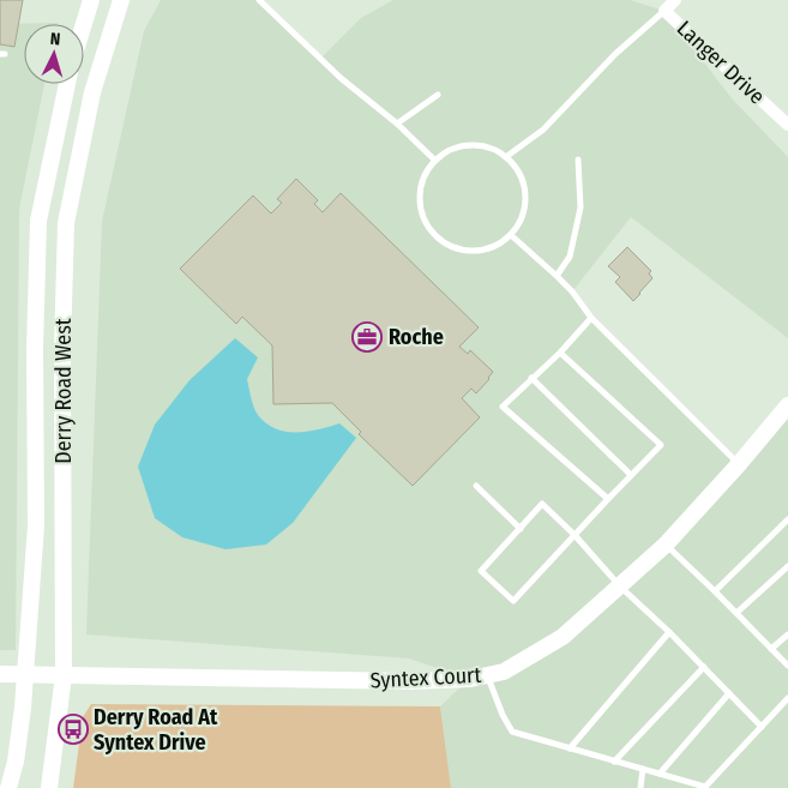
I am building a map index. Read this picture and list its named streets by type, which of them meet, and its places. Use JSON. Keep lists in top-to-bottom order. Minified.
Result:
{"streets":{"main road":["Derry Road West","Syntex Court"],"street":["Langer Drive"]},"crossings":[["Derry Road West","Syntex Court"]],"places":{"office":["Roche"],"bus stop":["Derry Road At Syntex Drive"]},"north":"top"}
